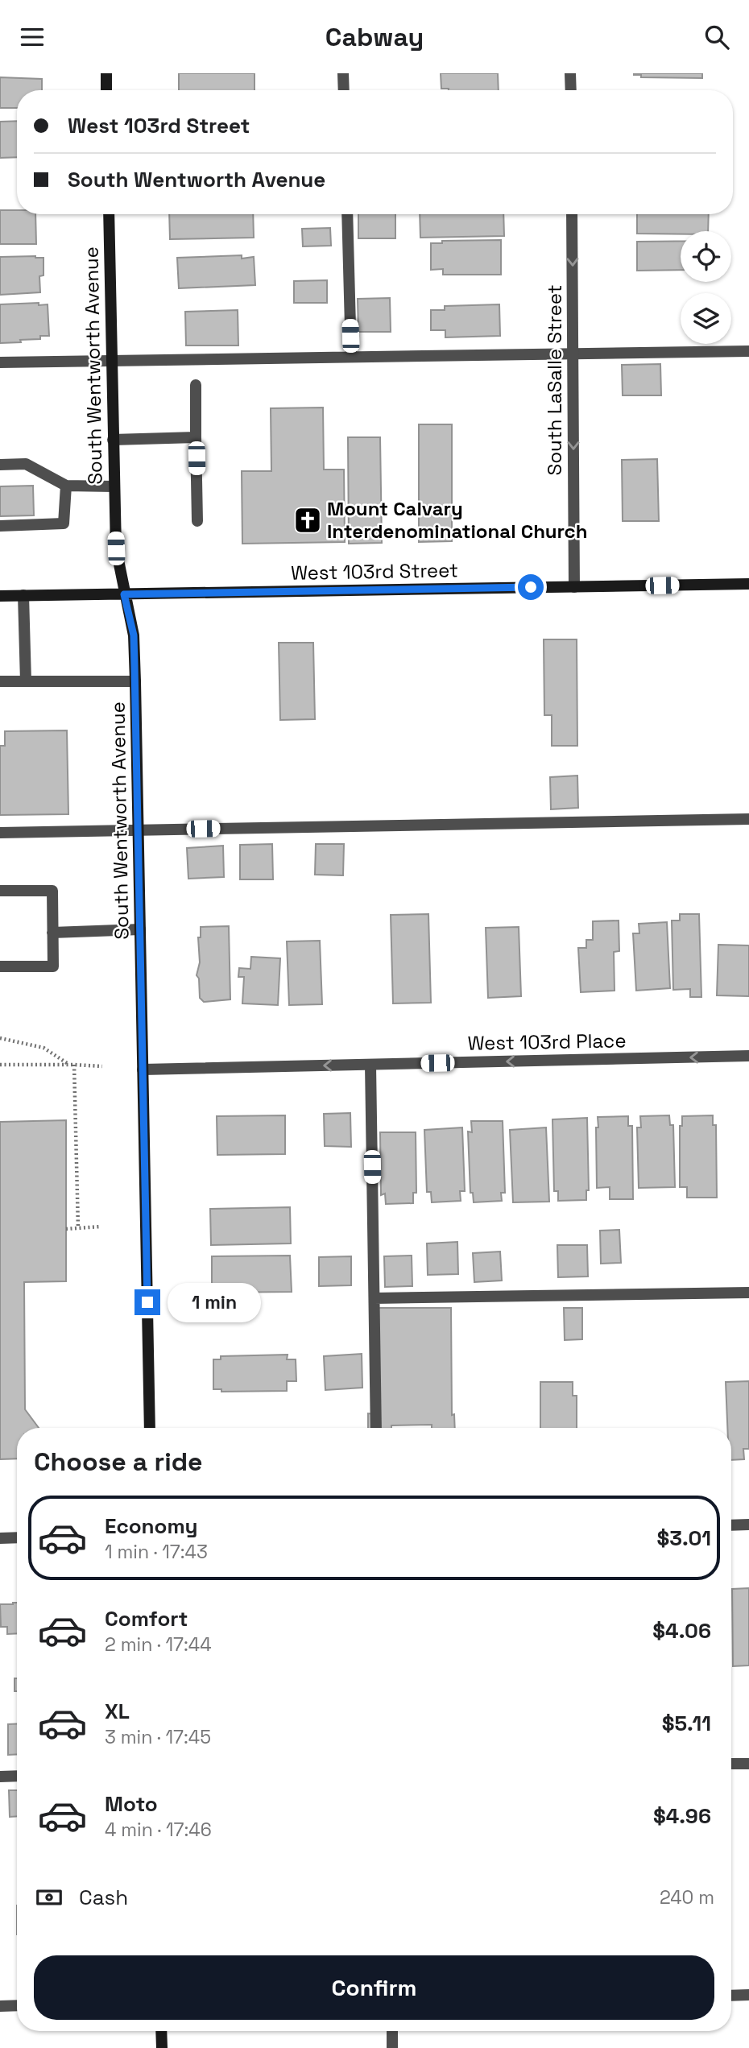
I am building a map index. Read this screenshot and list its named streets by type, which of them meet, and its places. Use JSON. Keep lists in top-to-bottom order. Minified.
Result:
{"streets":{"street":["South Wentworth Avenue","South LaSalle Street","West 103rd Street","West 103rd Place"]},"crossings":[["South Wentworth Avenue","West 103rd Street"],["South Wentworth Avenue","West 103rd Place"],["South LaSalle Street","West 103rd Street"]],"one_way":["South LaSalle Street","West 103rd Place"],"places":{"church":["Mount Calvary Interdenominational Church"]},"page":{"header":"Cabway","banner":["West 103rd Street","South Wentworth Avenue"],"bubble":"1 min","heading":"Choose a ride","list":[{"name":"Economy","note":"1 min · 17:43","value":"$3.01"},{"name":"Comfort","note":"2 min · 17:44","value":"$4.06"},{"name":"XL","note":"3 min · 17:45","value":"$5.11"},{"name":"Moto","note":"4 min · 17:46","value":"$4.96"}],"pay":["Cash","240 m"],"buttons":"Confirm"}}
